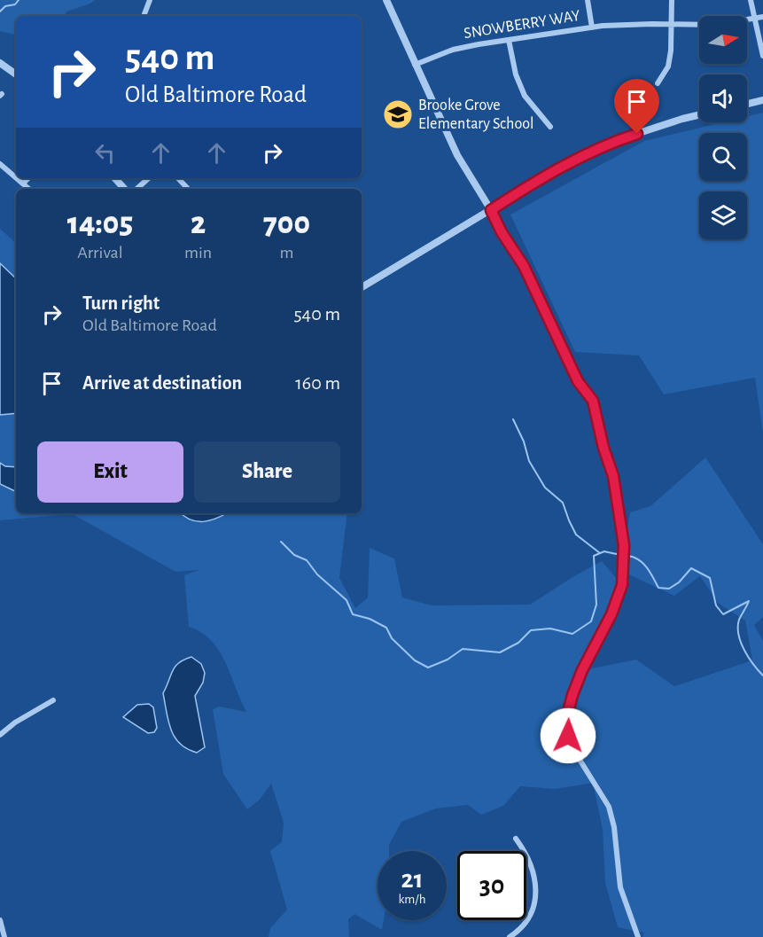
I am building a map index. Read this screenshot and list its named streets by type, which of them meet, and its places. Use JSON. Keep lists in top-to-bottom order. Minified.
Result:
{"streets":{"street":["SNOWBERRY WAY"]},"places":{"school or university":["Brooke Grove Elementary School"]},"north":"right","page":{"turn":["540 m","Old Baltimore Road"],"eta":["14:05","Arrival","2","min","700","m"],"list":[{"name":"Turn right","note":"Old Baltimore Road","value":"540 m"},{"name":"Arrive at destination","value":"160 m"}],"buttons":["Exit","Share"],"speed":"21 km/h","limit":"30"}}
